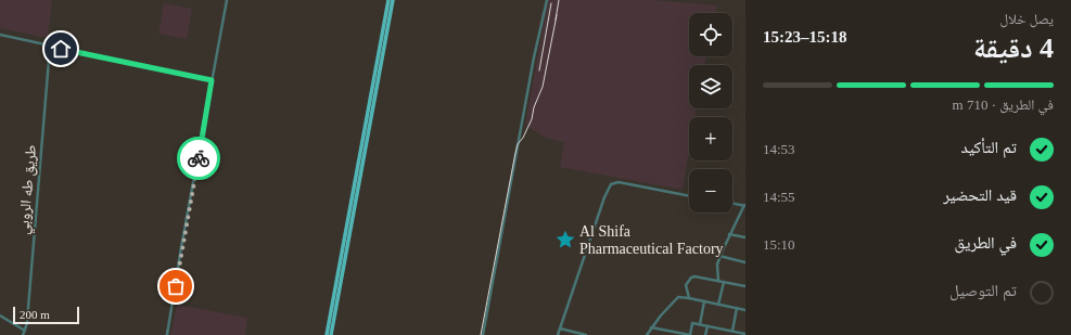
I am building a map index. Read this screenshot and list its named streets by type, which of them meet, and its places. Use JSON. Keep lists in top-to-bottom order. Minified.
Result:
{"streets":{"street":["طريق طه الروبي"]},"places":{"place":["Al Shifa Pharmaceutical Factory"]},"scale_bar":"200 m","page":{"heading":["4 دقيقة","يصل خلال","15:18–15:23"],"map_buttons":["+","−"],"bar":"في الطريق · 710 m","list":[["تم التأكيد","14:53"],["قيد التحضير","14:55"],["في الطريق","15:10"],"تم التوصيل"],"scale":"200 m"}}
